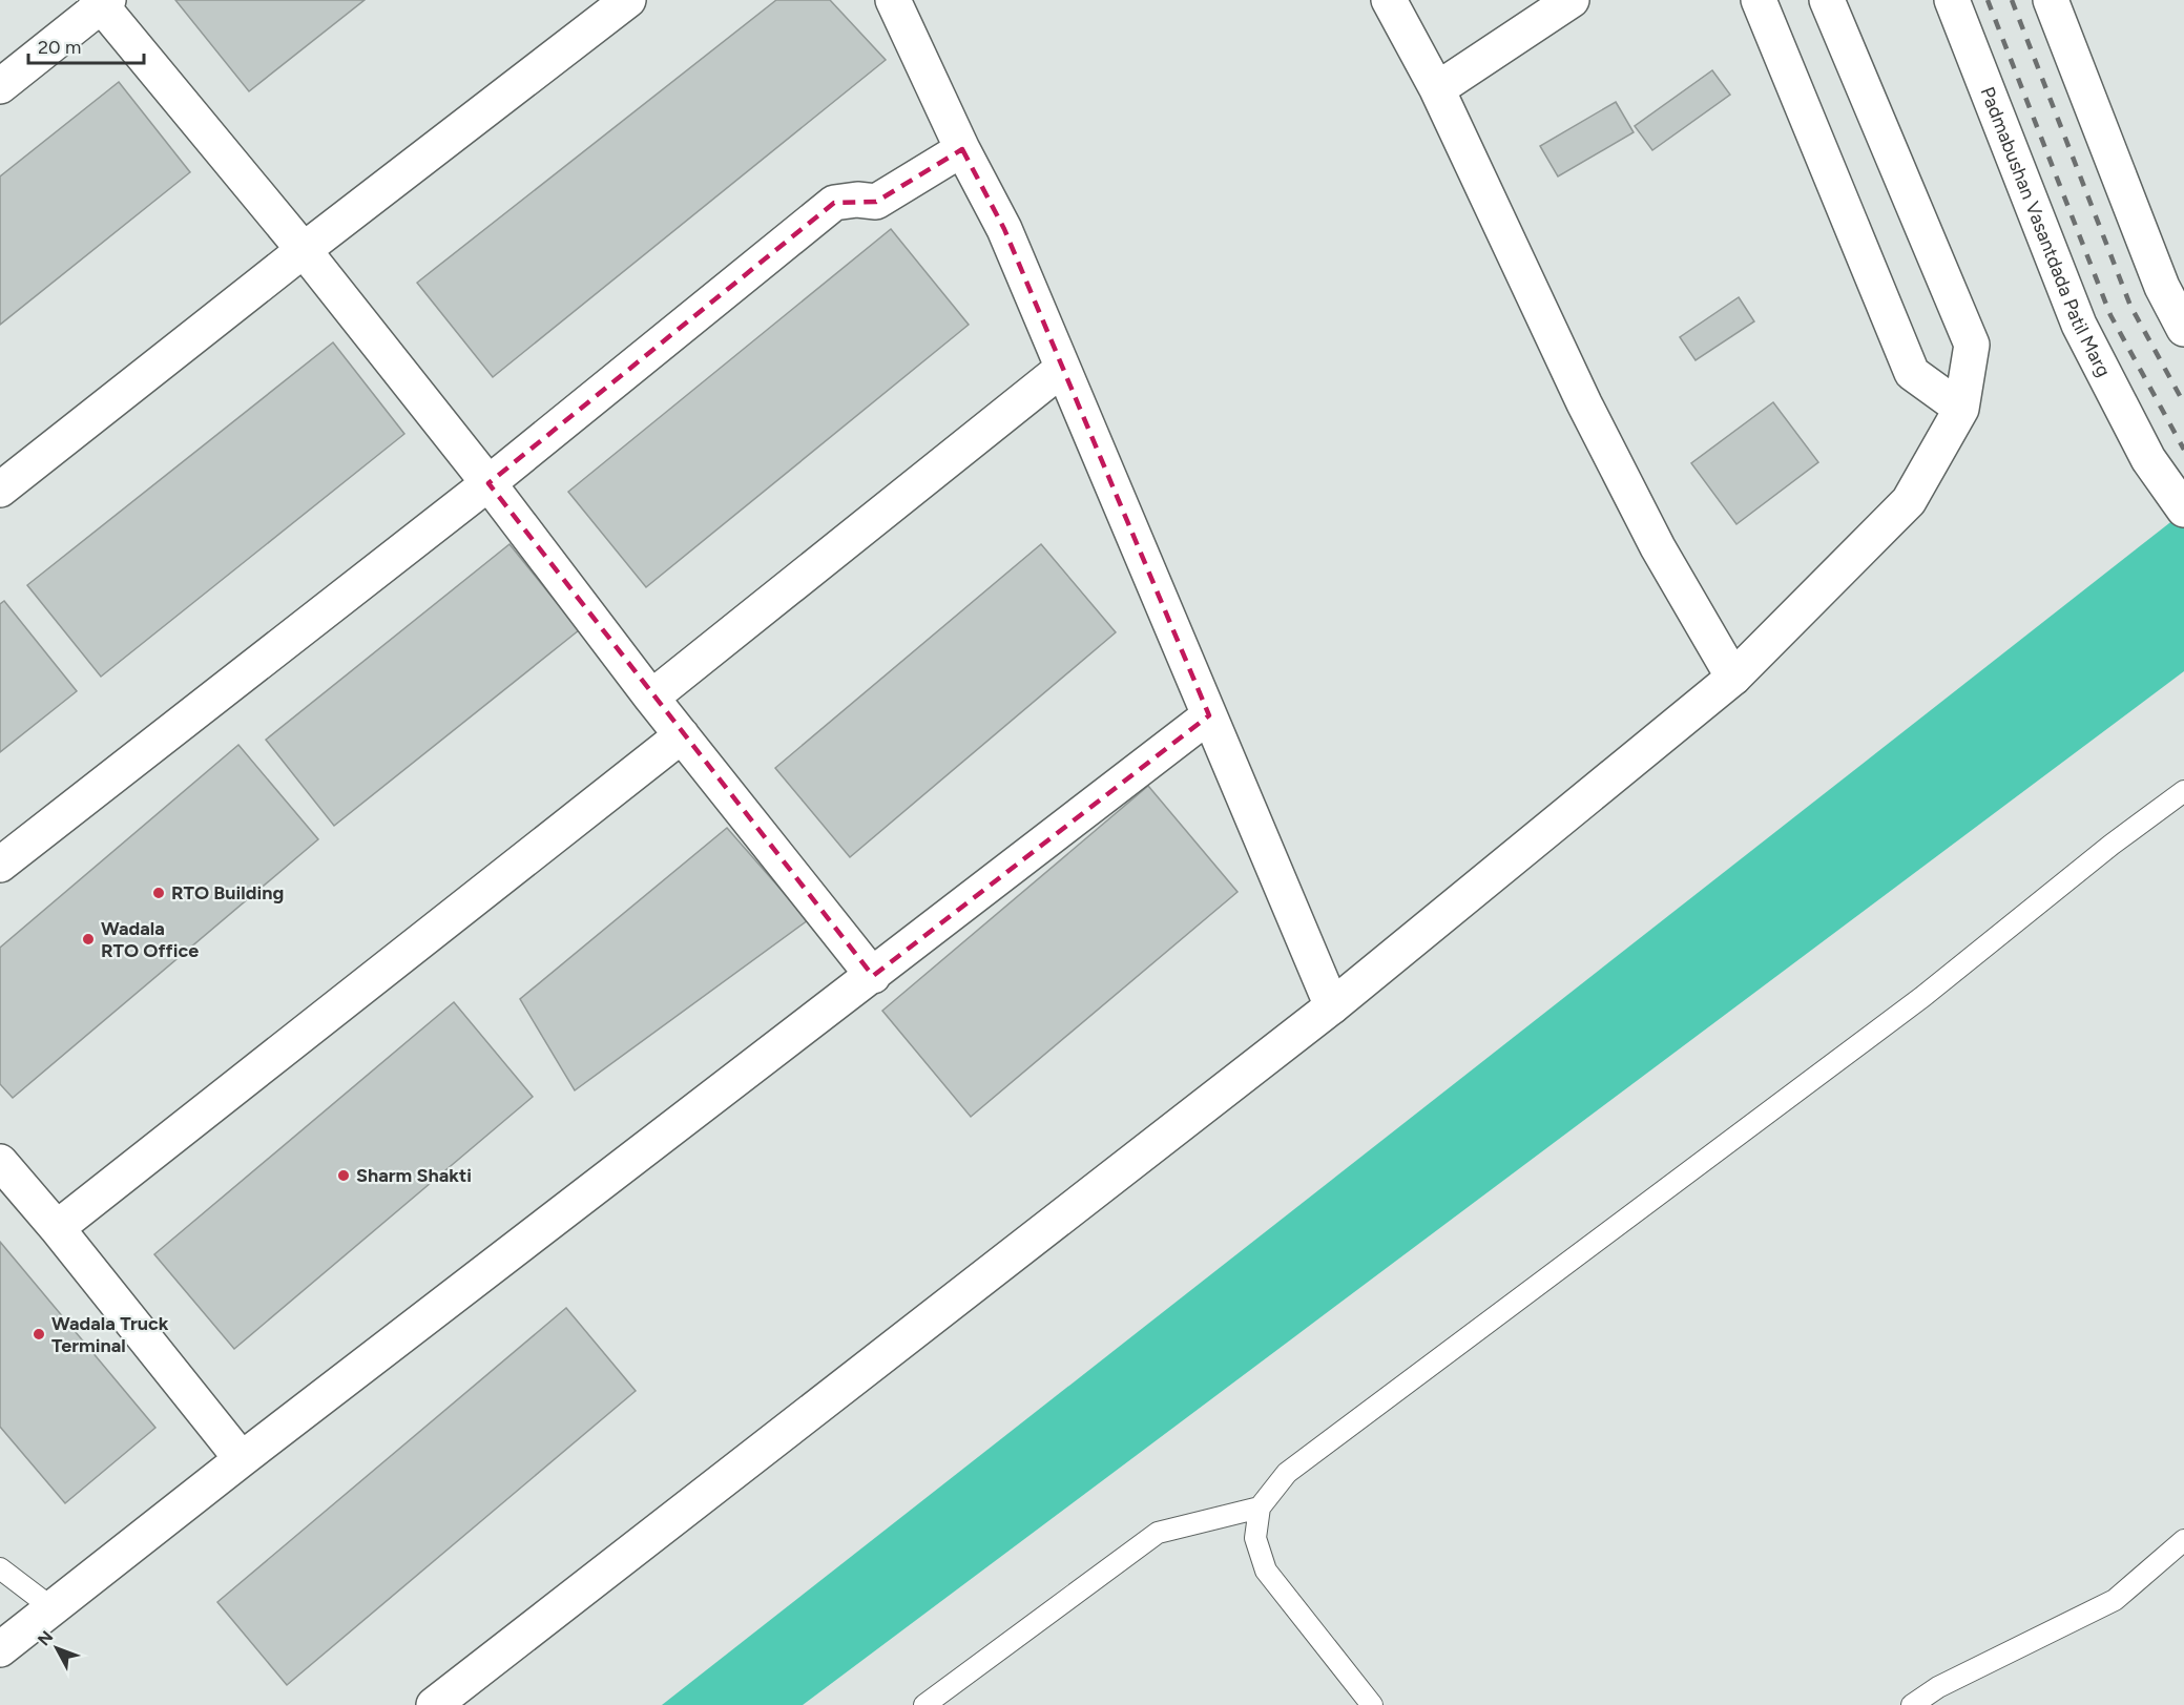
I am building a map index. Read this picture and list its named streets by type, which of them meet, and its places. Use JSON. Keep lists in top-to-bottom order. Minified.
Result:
{"streets":{"street":["Padmabushan Vasantdada Patil Marg"]},"places":["RTO Building","Wadala RTO Office","Sharm Shakti","Wadala Truck Terminal"],"scale_bar":"20 m","north":"top left"}
